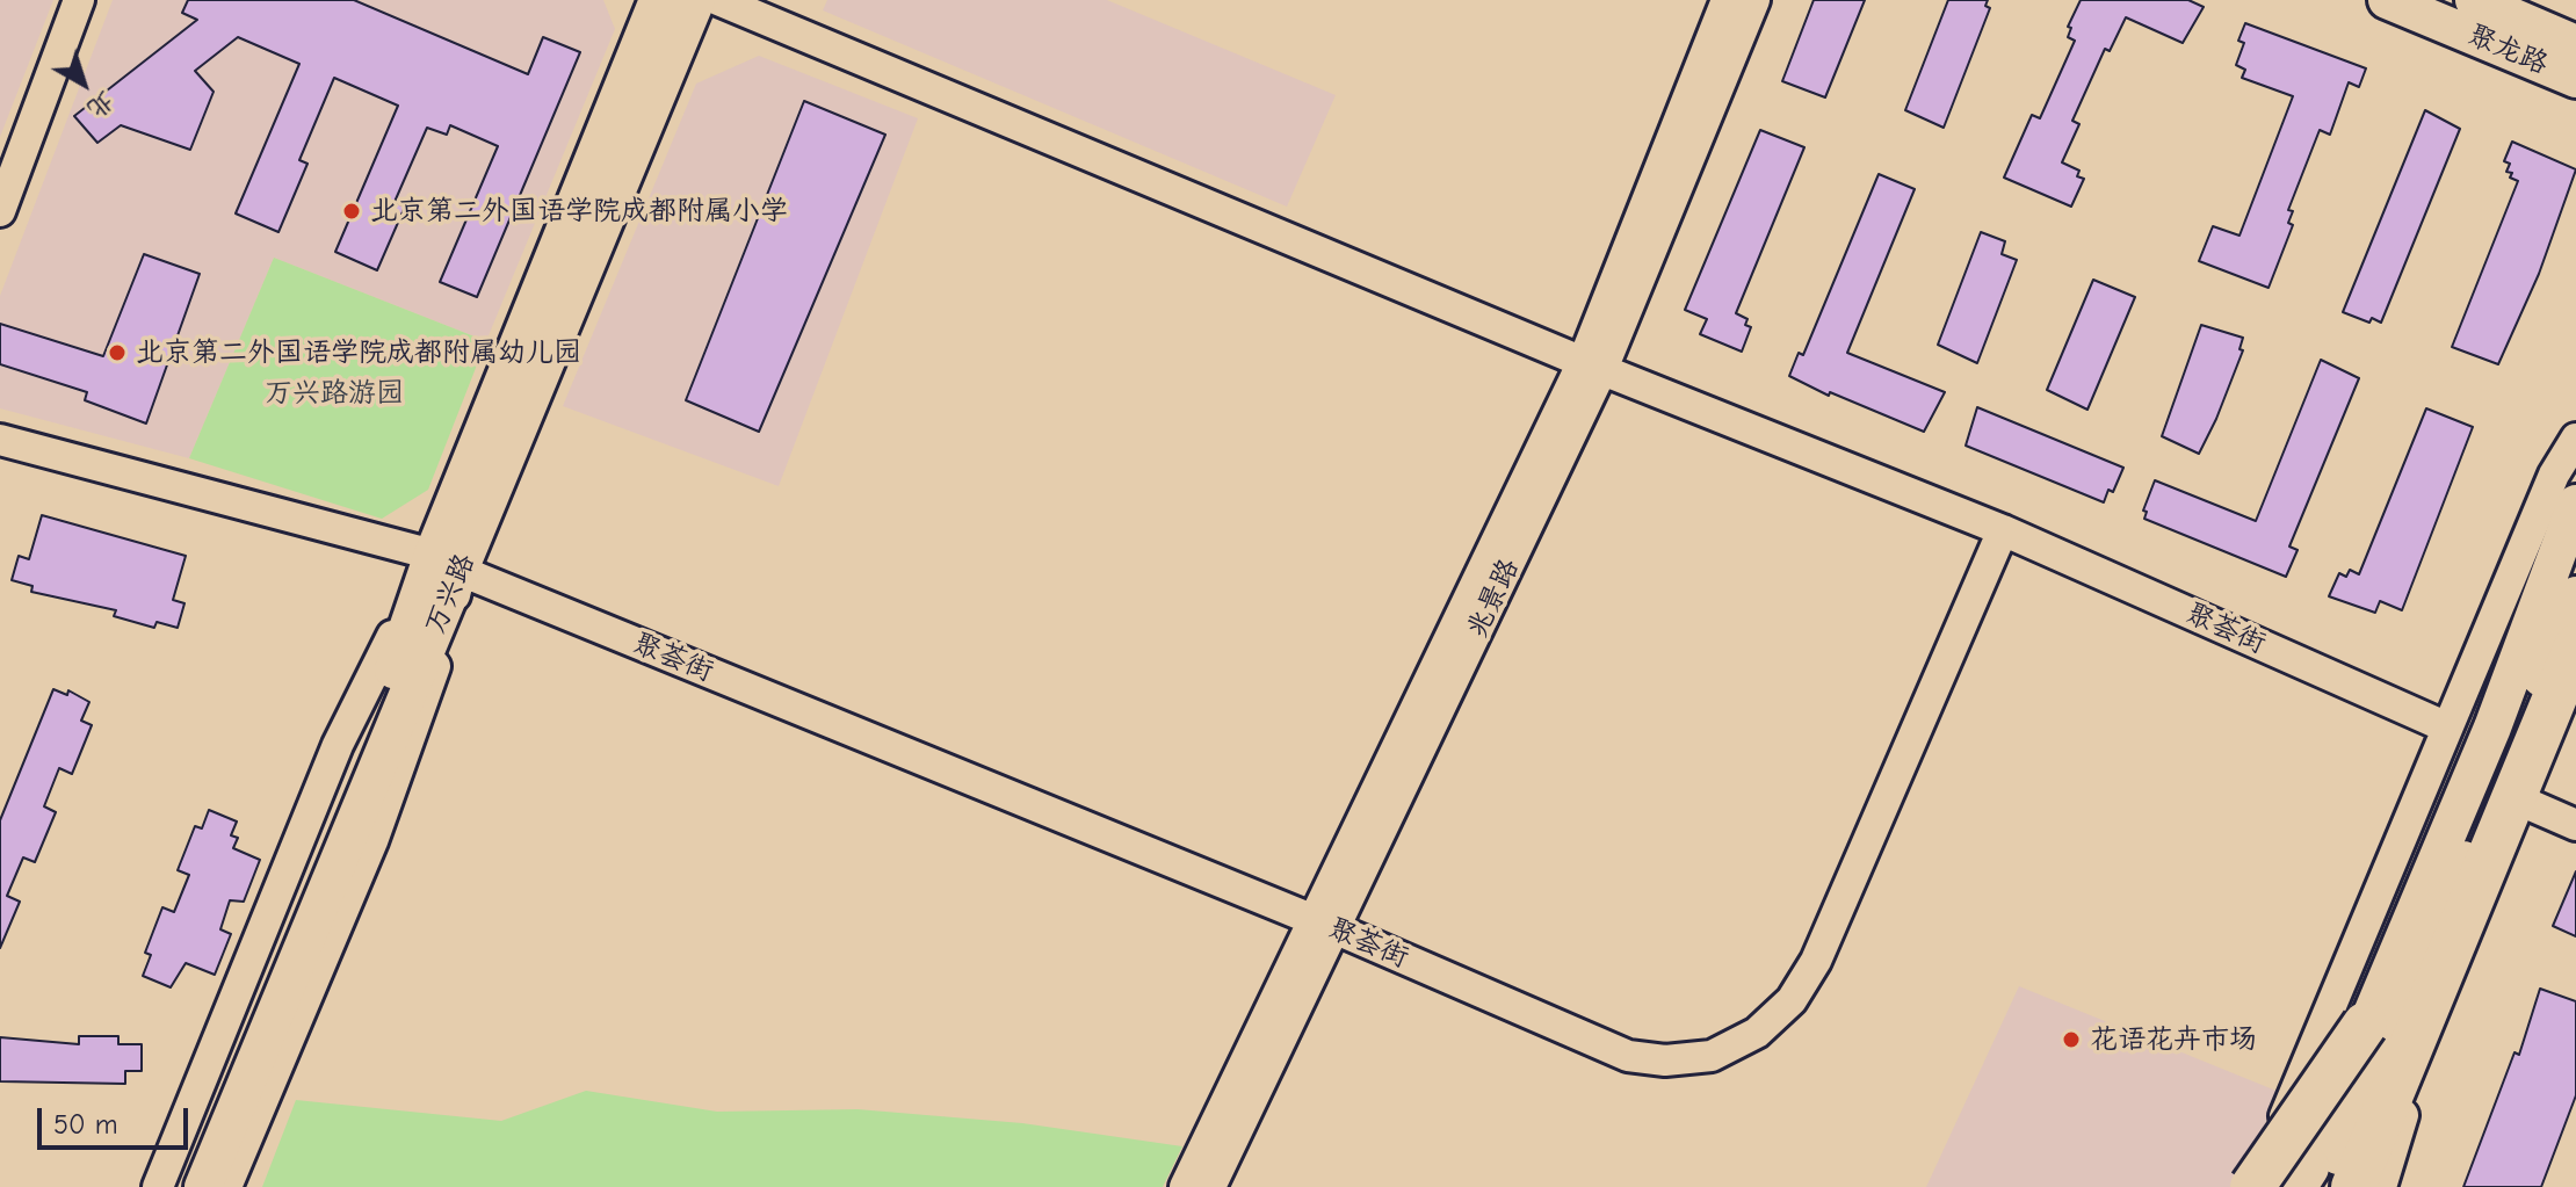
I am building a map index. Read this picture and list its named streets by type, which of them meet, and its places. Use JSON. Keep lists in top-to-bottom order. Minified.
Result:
{"streets":{"main road":["聚龙路","万兴路"],"street":["兆景路","聚荟街"]},"crossings":[["万兴路","聚荟街"],["兆景路","聚荟街"]],"parks":["万兴路游园"],"places":["北京第二外国语学院成都附属小学","北京第二外国语学院成都附属幼儿园","花语花卉市场"],"scale_bar":"50 m","north":"bottom right"}
